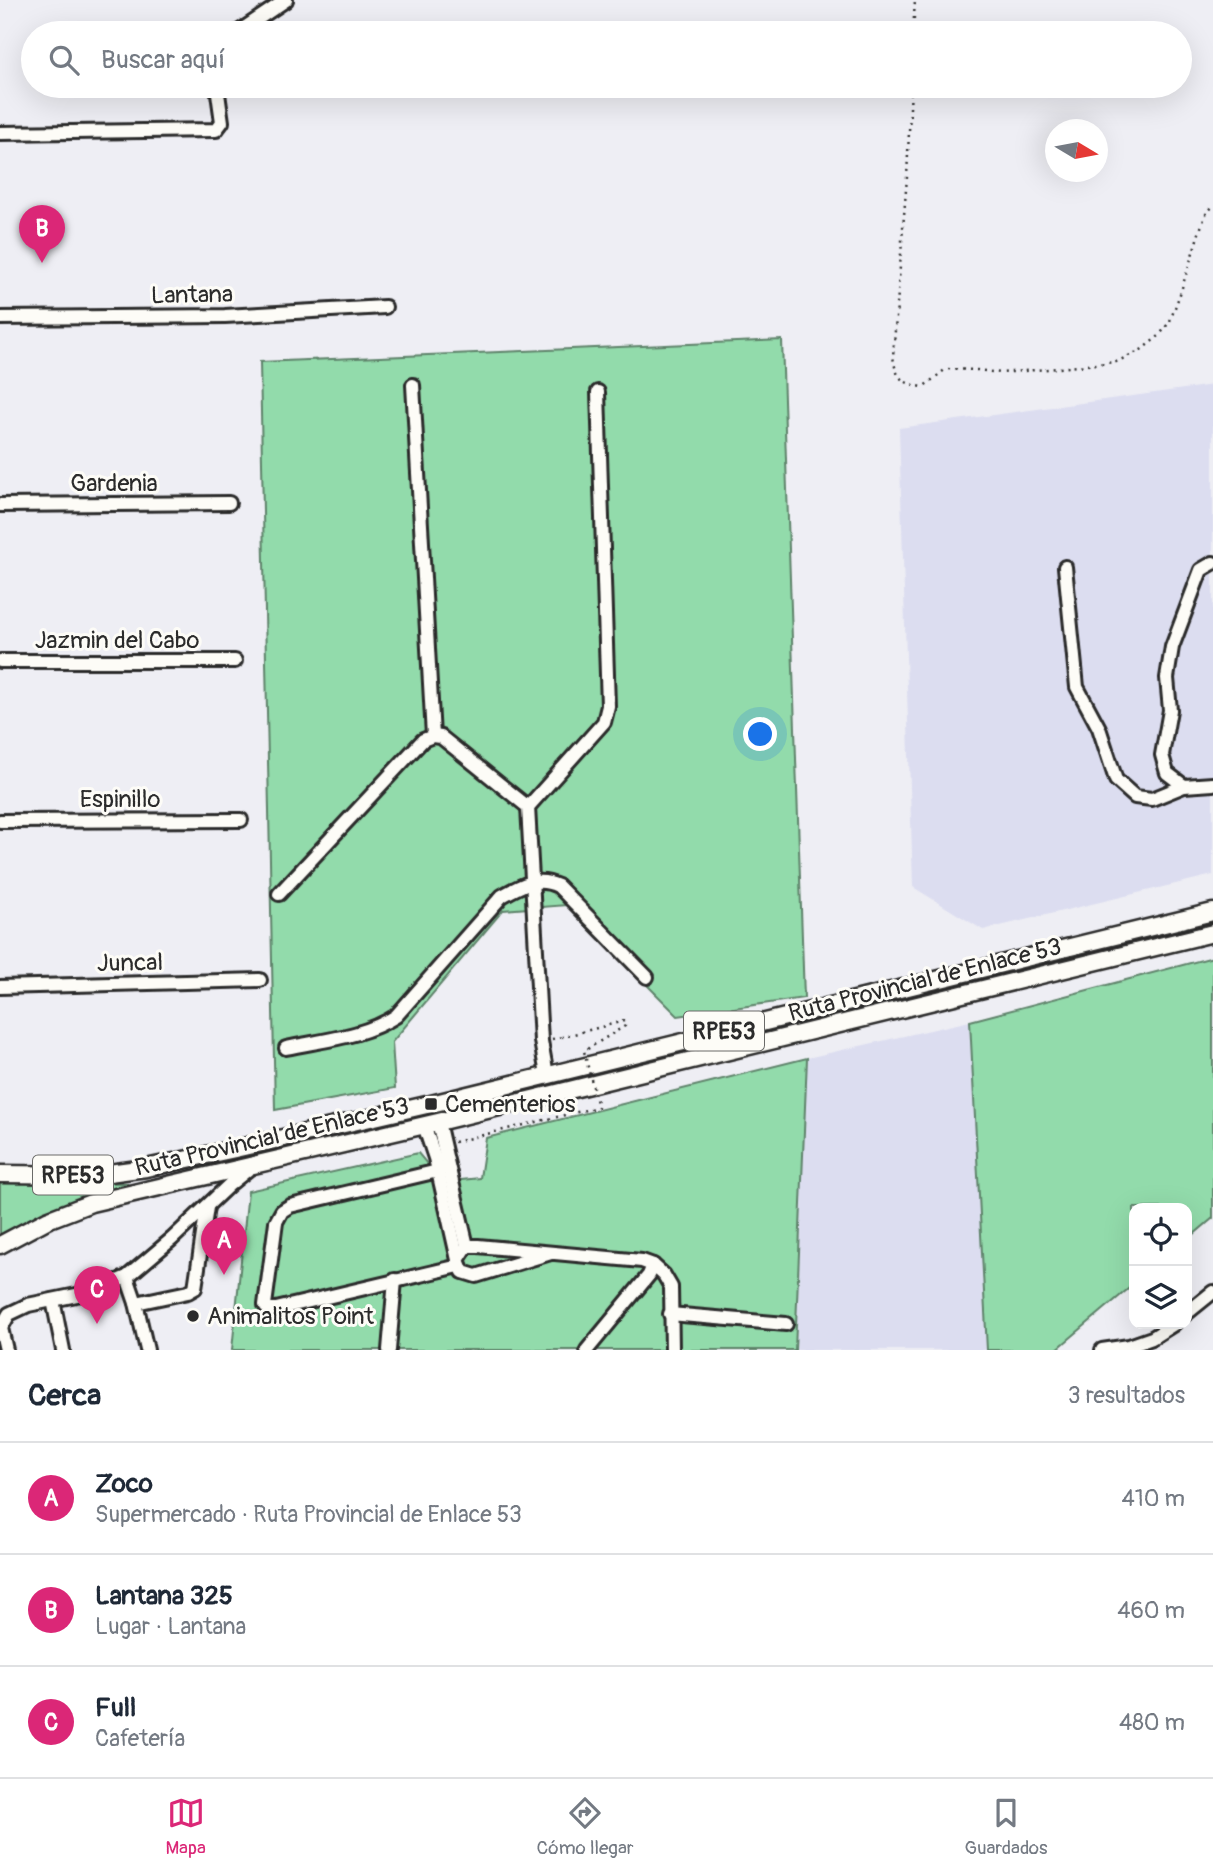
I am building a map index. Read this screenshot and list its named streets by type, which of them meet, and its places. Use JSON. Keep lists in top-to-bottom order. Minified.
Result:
{"streets":{"main road":["Ruta Provincial de Enlace 53","RPE53"],"street":["Lantana","Gardenia","Jazmin del Cabo","Espinillo","Juncal"]},"places":{"transit":["Cementerios"],"other":["Animalitos Point"]},"north":"right","page":{"search":"Buscar aquí","pins":["B","A","C"],"heading":["Cerca","3 resultados"],"list":[{"mark":"A","name":"Zoco","note":"Supermercado · Ruta Provincial de Enlace 53","value":"410 m"},{"mark":"B","name":"Lantana 325","note":"Lugar · Lantana","value":"460 m"},{"mark":"C","name":"Full","note":"Cafetería","value":"480 m"}],"nav":["Mapa","Cómo llegar","Guardados"]}}
